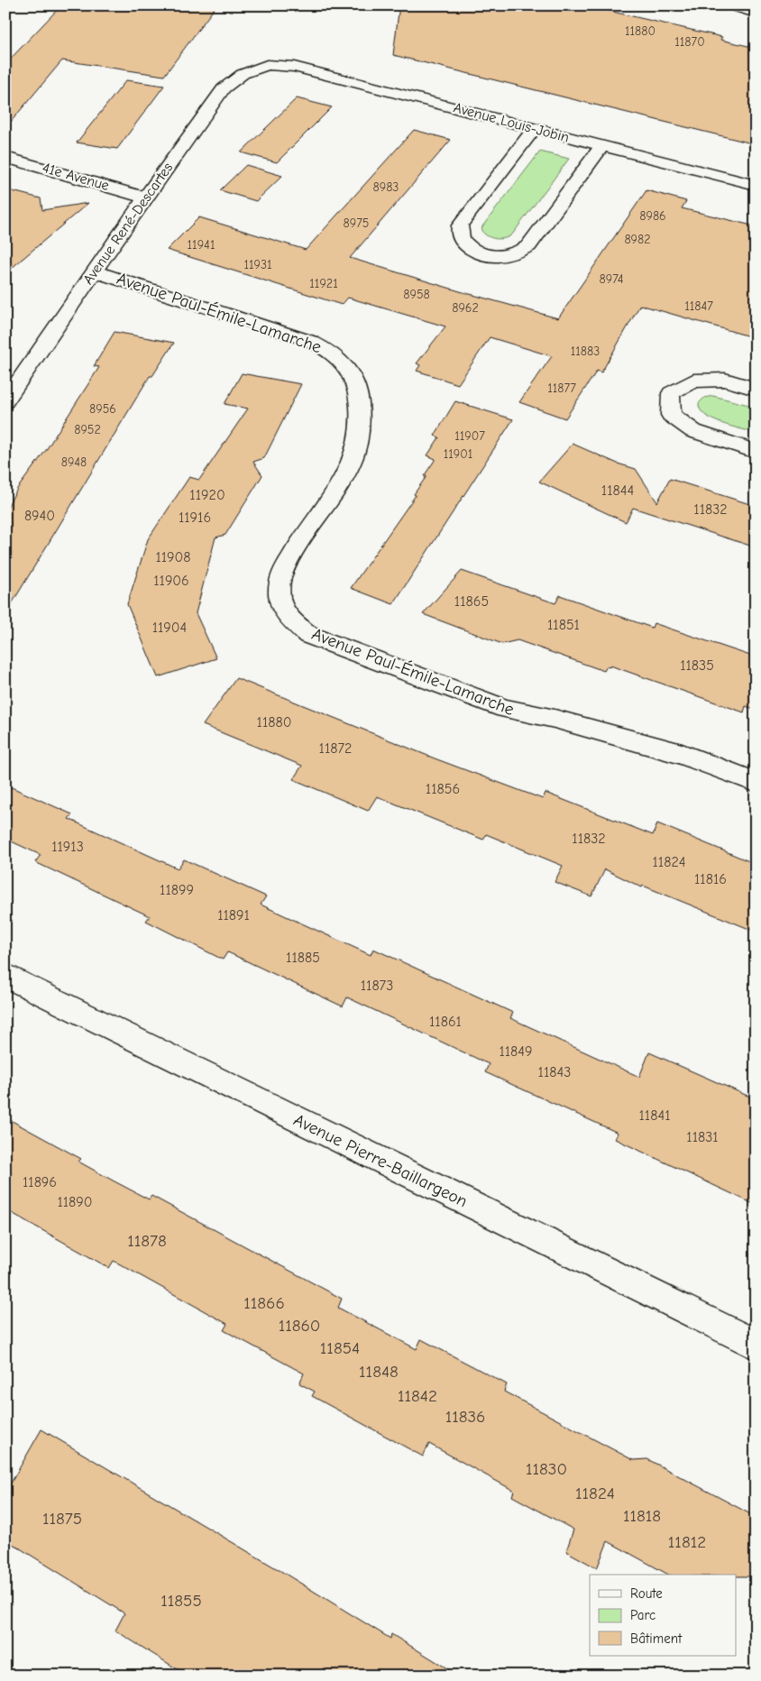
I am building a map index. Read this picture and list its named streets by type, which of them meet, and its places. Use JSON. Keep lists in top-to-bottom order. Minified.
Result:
{"streets":{"street":["Avenue Louis-Jobin","41e Avenue","Avenue René-Descartes","Avenue Paul-Émile-Lamarche","Avenue Pierre-Baillargeon"]},"crossings":[["Avenue Louis-Jobin","Avenue René-Descartes"],["41e Avenue","Avenue René-Descartes"],["Avenue René-Descartes","Avenue Paul-Émile-Lamarche"]],"house_numbers":["11880","11870","8983","8986","8975","8982","11941","11931","8974","11921","8958","11847","8962","11883","11877","8956","8952","11907","11901","8948","11844","11920","11832","8940","11916","11908","11906","11865","11851","11904","11835","11880","11872","11856","11832","11913","11824","11816","11899","11891","11885","11873","11861","11849","11843","11841","11831","11896","11890","11878","11866","11860","11854","11848","11842","11836","11830","11824","11818","11875","11812","11855"],"legend":["Route","Parc","Bâtiment"]}
